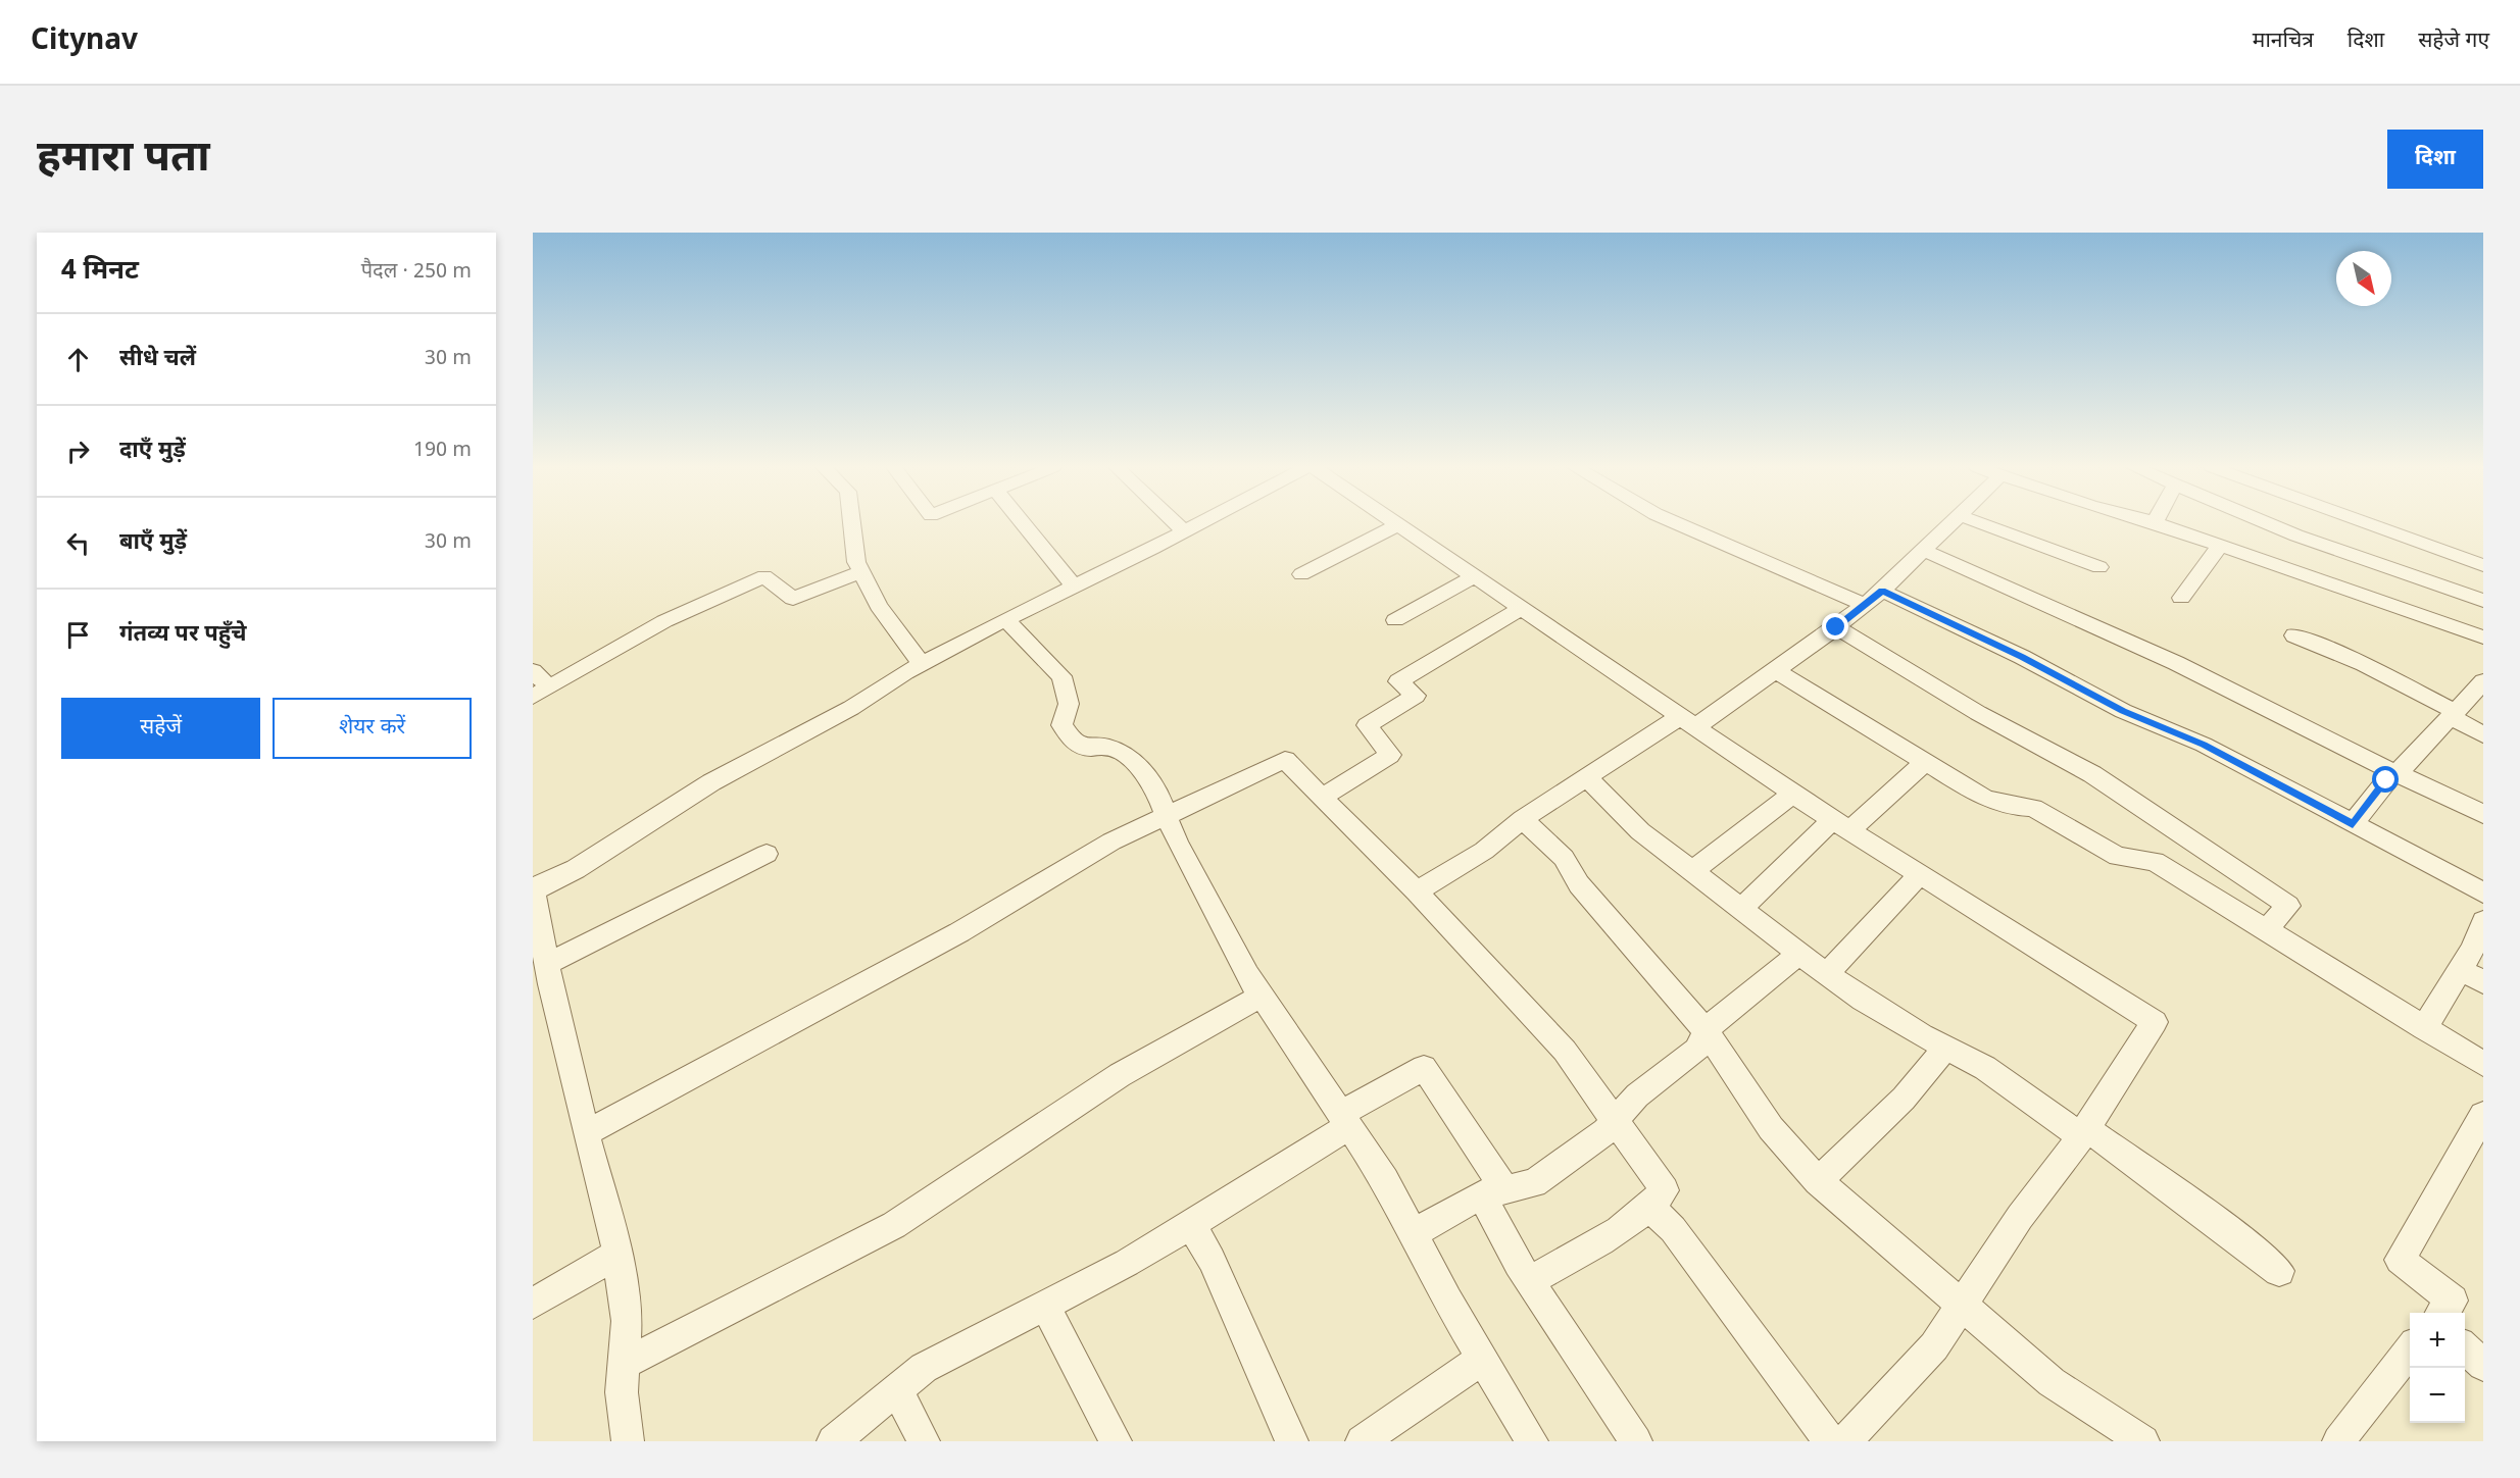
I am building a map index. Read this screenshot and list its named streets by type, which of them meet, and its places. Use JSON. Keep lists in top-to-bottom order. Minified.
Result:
{"north":"bottom right","page":{"header":"Citynav","nav":["मानचित्र","दिशा","सहेजे गए"],"buttons":["दिशा",["सहेजें","शेयर करें"]],"title":"हमारा पता","heading":["4 मिनट","पैदल · 250 m"],"list":[["सीधे चलें","30 m"],["दाएँ मुड़ें","190 m"],["बाएँ मुड़ें","30 m"],"गंतव्य पर पहुँचे"],"map_buttons":["+","−"]}}
